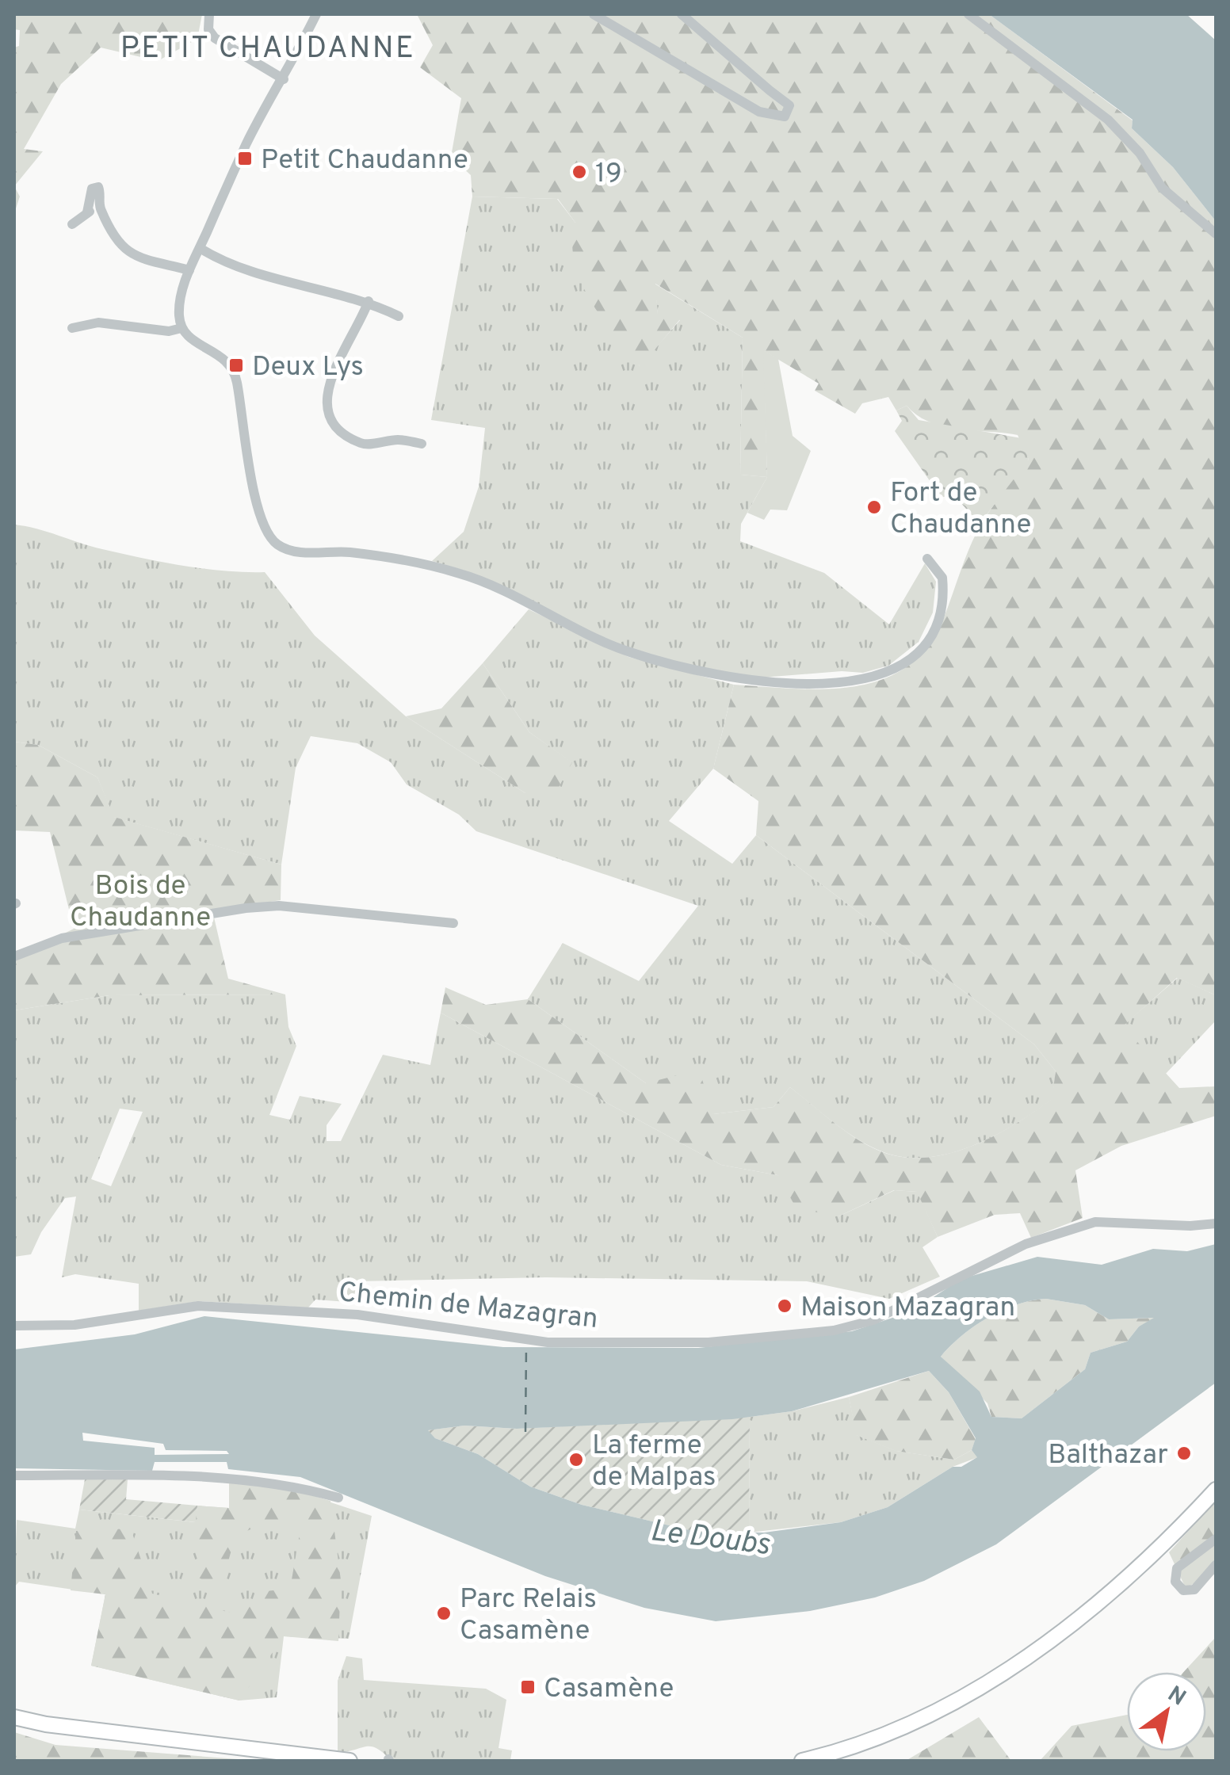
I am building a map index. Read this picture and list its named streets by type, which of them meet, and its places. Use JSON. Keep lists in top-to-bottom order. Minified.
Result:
{"streets":{"street":["Chemin de Mazagran"]},"districts":["PETIT CHAUDANNE"],"water":["Le Doubs"],"parks":["Bois de Chaudanne"],"places":{"transit":["Petit Chaudanne","Deux Lys","Casamène"],"other":["19","Fort de Chaudanne","Maison Mazagran","Balthazar","La ferme de Malpas","Parc Relais Casamène"]},"north":"top right"}
